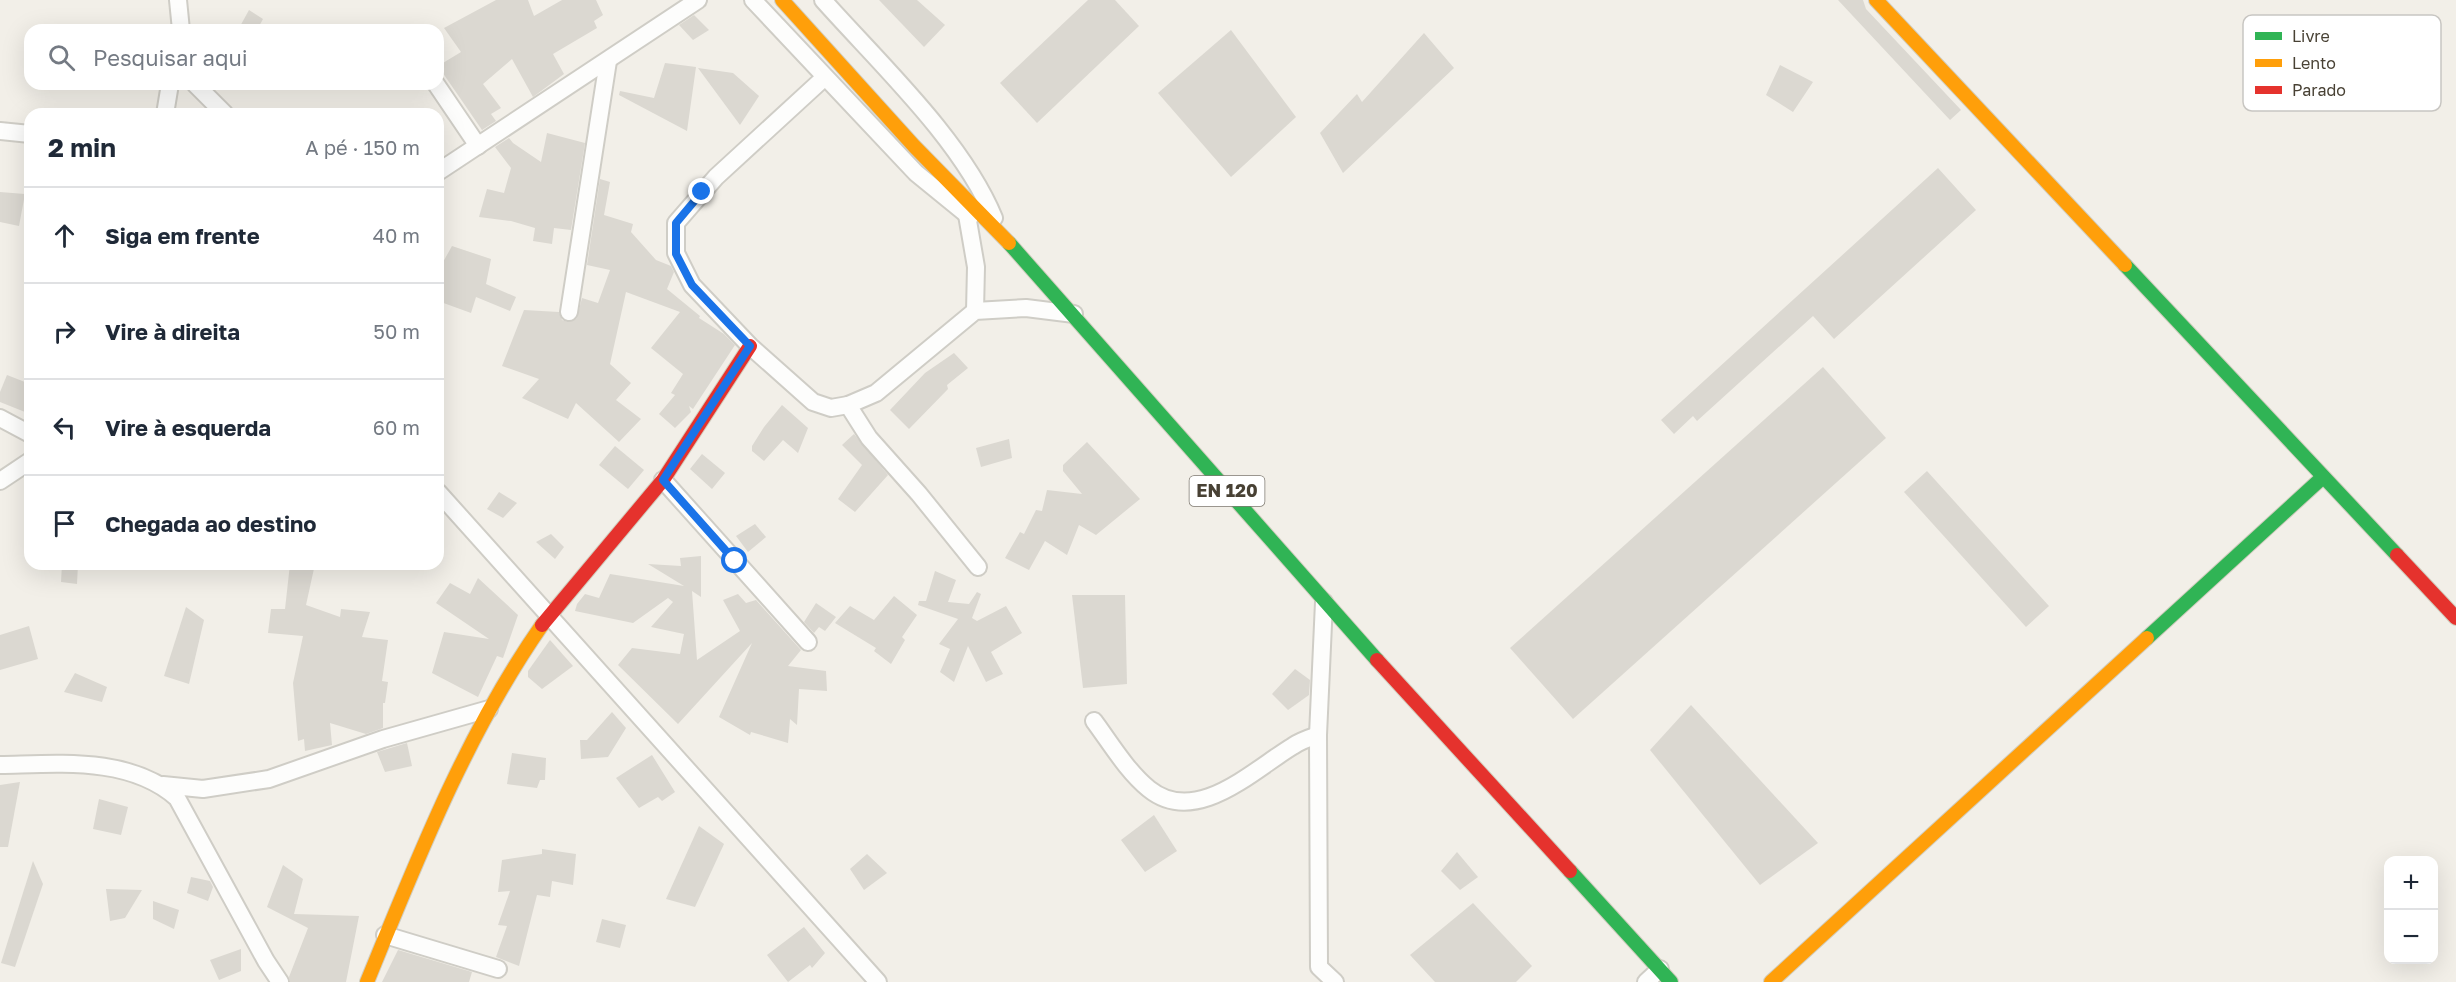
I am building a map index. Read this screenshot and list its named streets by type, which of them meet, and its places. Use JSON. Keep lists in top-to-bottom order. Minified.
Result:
{"streets":{"street":["EN 120"]},"legend":["Livre","Lento","Parado"],"page":{"search":"Pesquisar aqui","heading":["2 min","A pé · 150 m"],"list":[["Siga em frente","40 m"],["Vire à direita","50 m"],["Vire à esquerda","60 m"],"Chegada ao destino"],"map_buttons":["+","−"]}}
